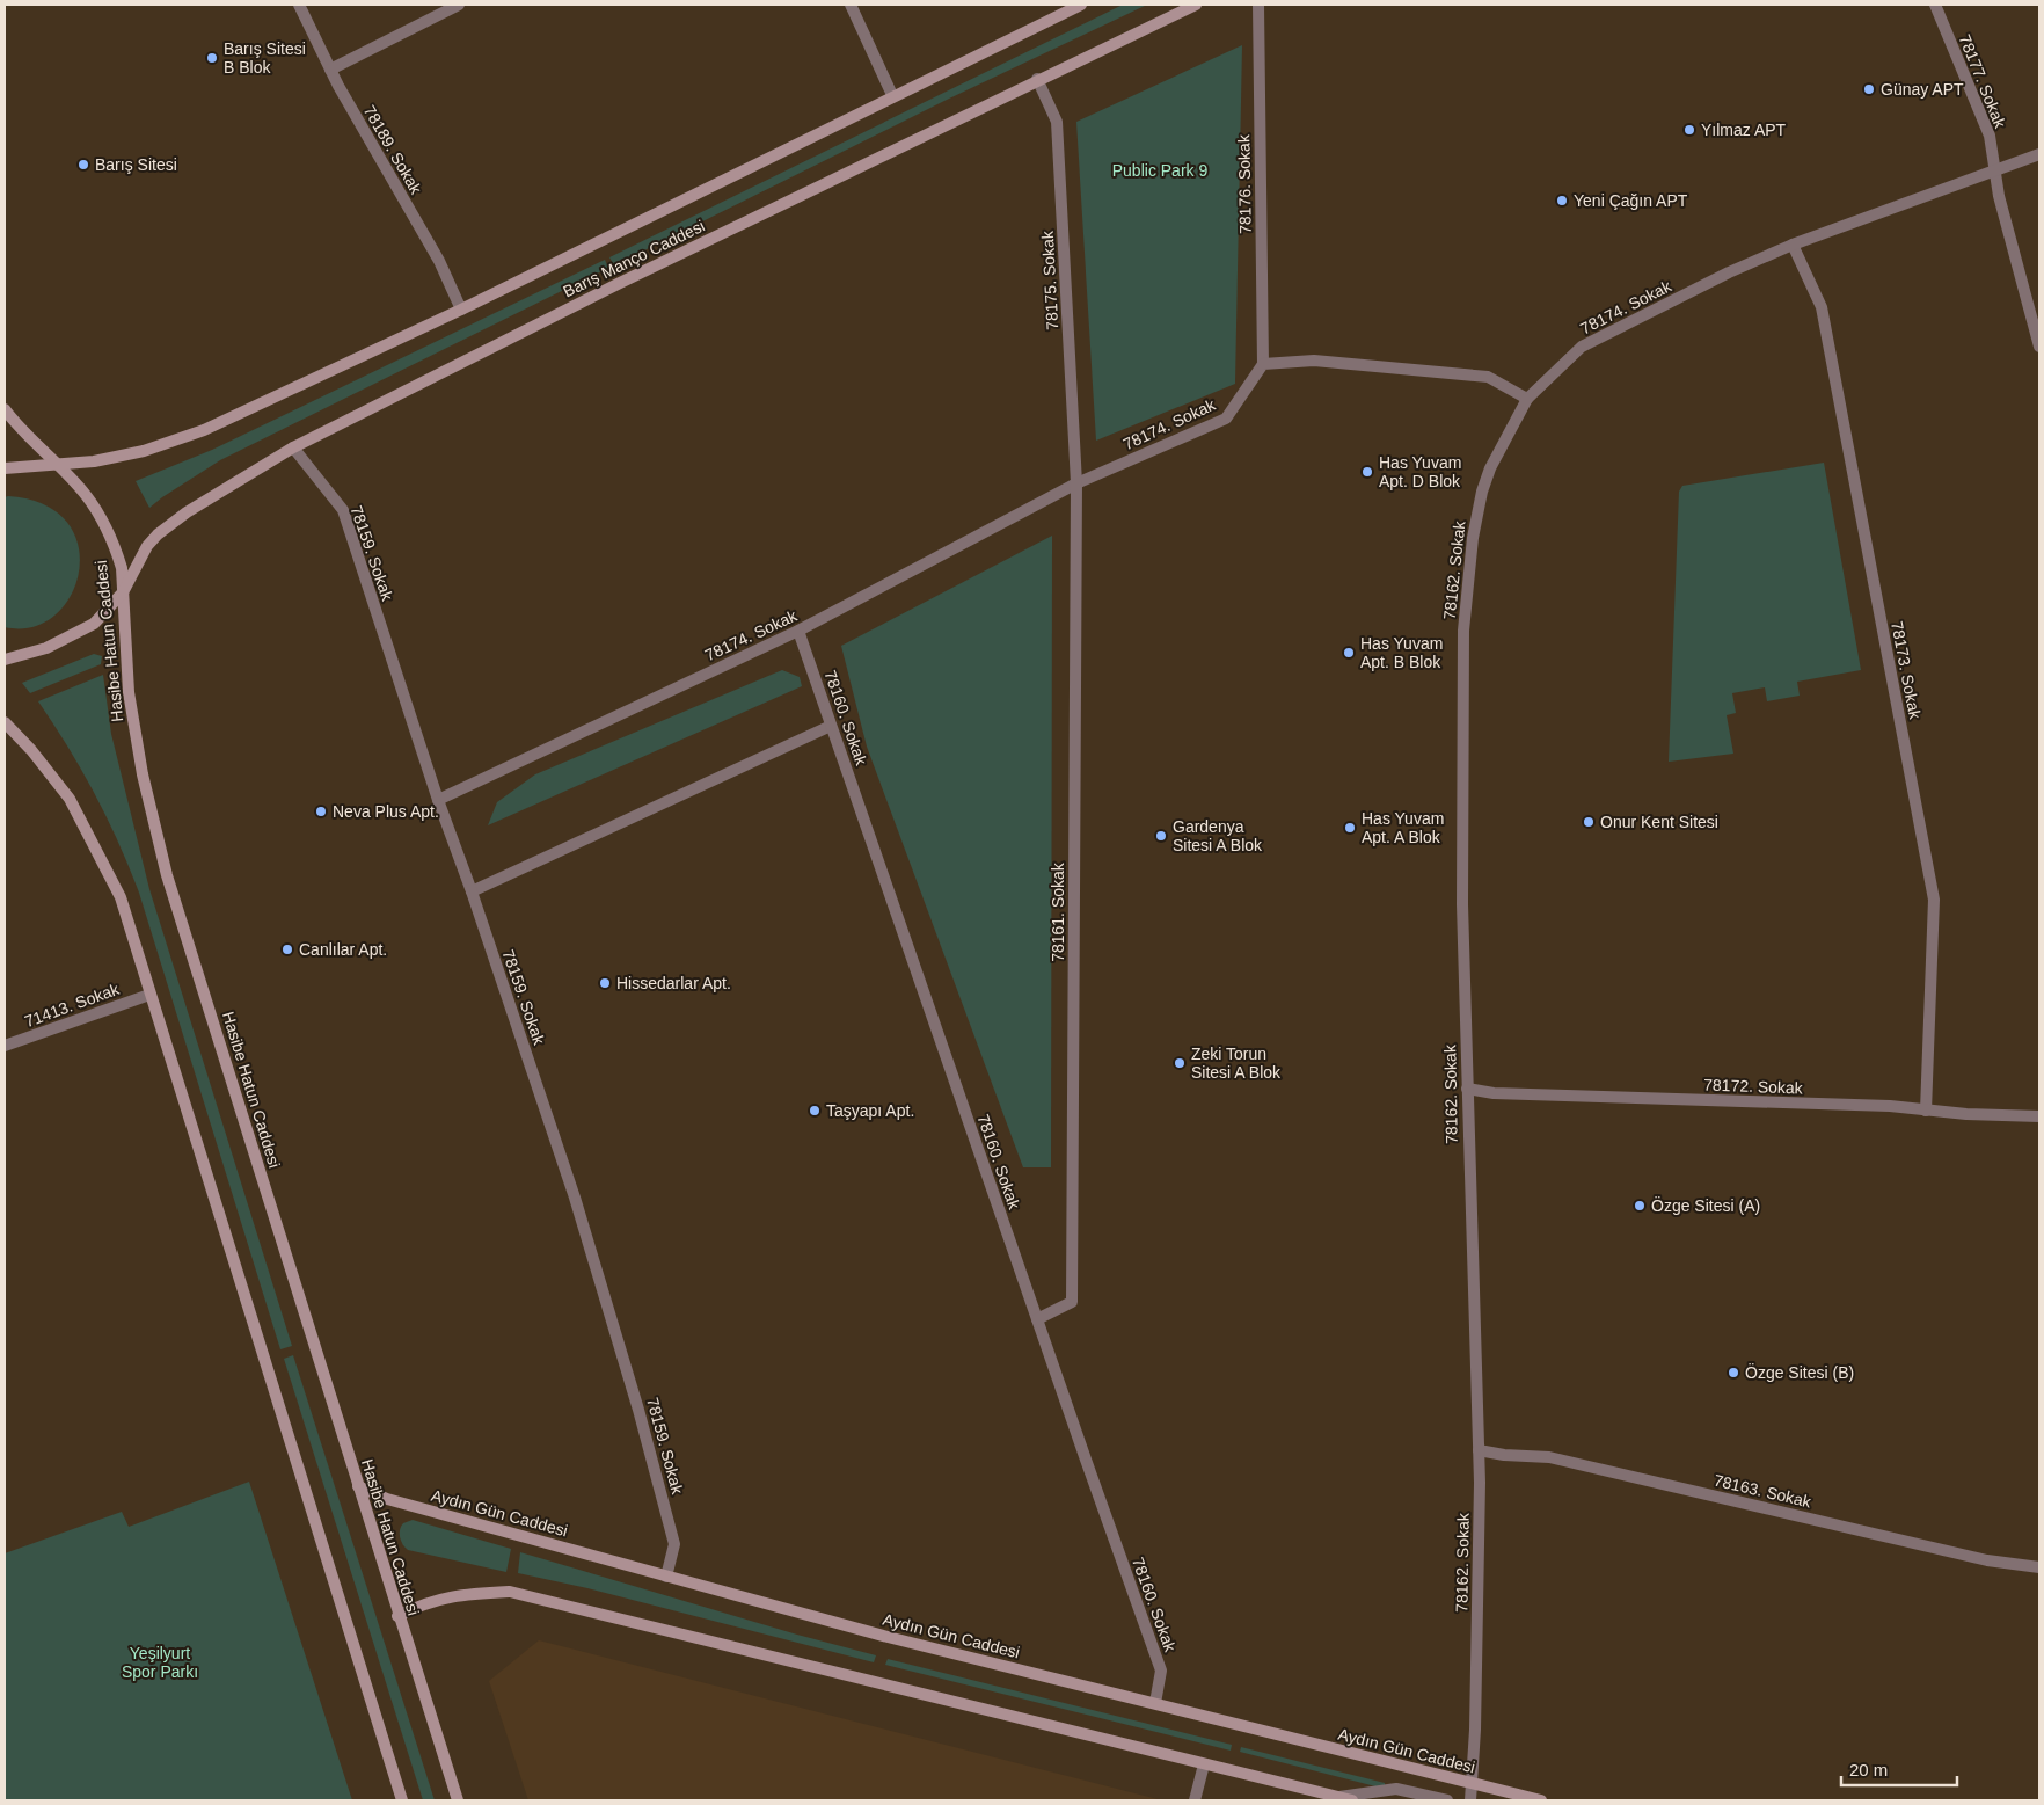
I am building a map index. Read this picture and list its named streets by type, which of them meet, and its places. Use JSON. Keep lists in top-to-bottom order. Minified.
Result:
{"streets":{"main road":["Barış Manço Caddesi","Hasibe Hatun Caddesi","Aydın Gün Caddesi"],"street":["78177. Sokak","78189. Sokak","78176. Sokak","78175. Sokak","78174. Sokak","78159. Sokak","78162. Sokak","78173. Sokak","78160. Sokak","78161. Sokak","71413. Sokak","78172. Sokak","78163. Sokak"]},"crossings":[["78177. Sokak","78174. Sokak"],["78189. Sokak","Barış Manço Caddesi"],["78176. Sokak","78174. Sokak"],["Barış Manço Caddesi","78175. Sokak"],["Barış Manço Caddesi","78159. Sokak"],["Barış Manço Caddesi","Hasibe Hatun Caddesi"],["78175. Sokak","78174. Sokak"],["78175. Sokak","78161. Sokak"],["78174. Sokak","78159. Sokak"],["78174. Sokak","78162. Sokak"],["78174. Sokak","78173. Sokak"],["78174. Sokak","78160. Sokak"],["78174. Sokak","78161. Sokak"],["78159. Sokak","Aydın Gün Caddesi"],["78162. Sokak","78172. Sokak"],["78162. Sokak","78163. Sokak"],["78162. Sokak","Aydın Gün Caddesi"],["Hasibe Hatun Caddesi","Aydın Gün Caddesi"],["78173. Sokak","78172. Sokak"],["78160. Sokak","78161. Sokak"],["78160. Sokak","Aydın Gün Caddesi"]],"parks":["Public Park 9","Yeşilyurt Spor Parkı"],"places":["Barış Sitesi B Blok","Günay APT","Yılmaz APT","Barış Sitesi","Yeni Çağın APT","Has Yuvam Apt. D Blok","Has Yuvam Apt. B Blok","Neva Plus Apt.","Onur Kent Sitesi","Has Yuvam Apt. A Blok","Gardenya Sitesi A Blok","Canlılar Apt.","Hissedarlar Apt.","Zeki Torun Sitesi A Blok","Taşyapı Apt.","Özge Sitesi (A)","Özge Sitesi (B)"],"scale_bar":"20 m"}
